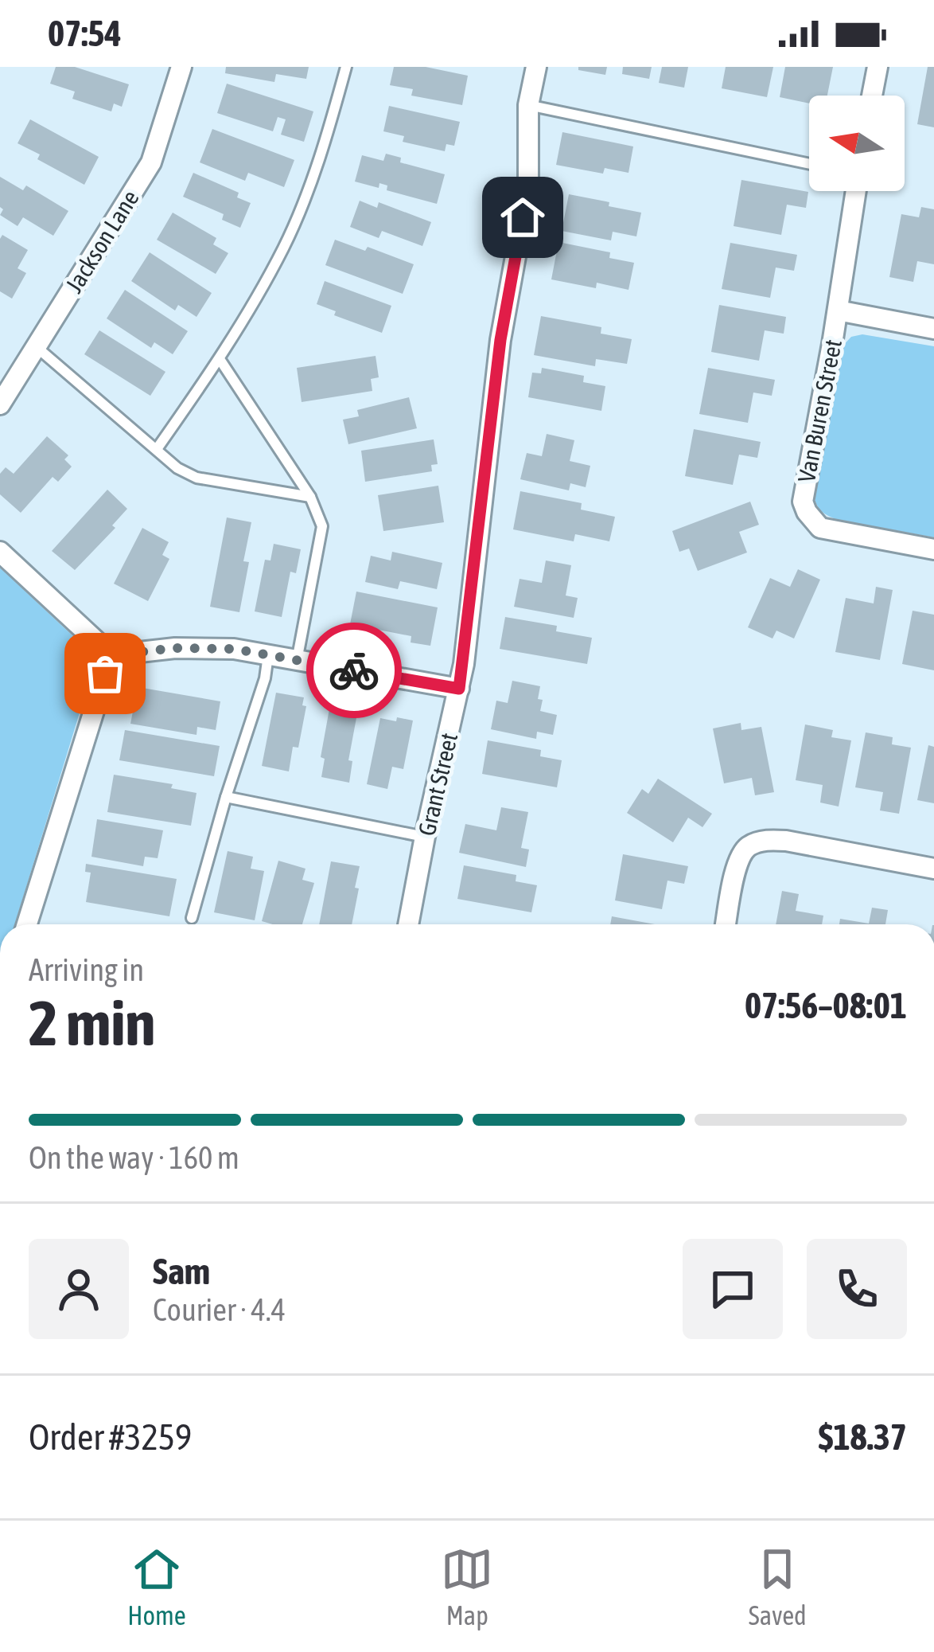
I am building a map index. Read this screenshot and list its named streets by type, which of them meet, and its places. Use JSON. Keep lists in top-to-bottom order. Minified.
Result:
{"streets":{"street":["Jackson Lane","Van Buren Street","Grant Street"]},"north":"left","page":{"status":"07:54","heading":["2 min","Arriving in","07:56–08:01"],"panel":["Sam","Courier · 4.4","Order #3259","$18.37"],"bar":"On the way · 160 m","tabs":["Home","Map","Saved"]}}
